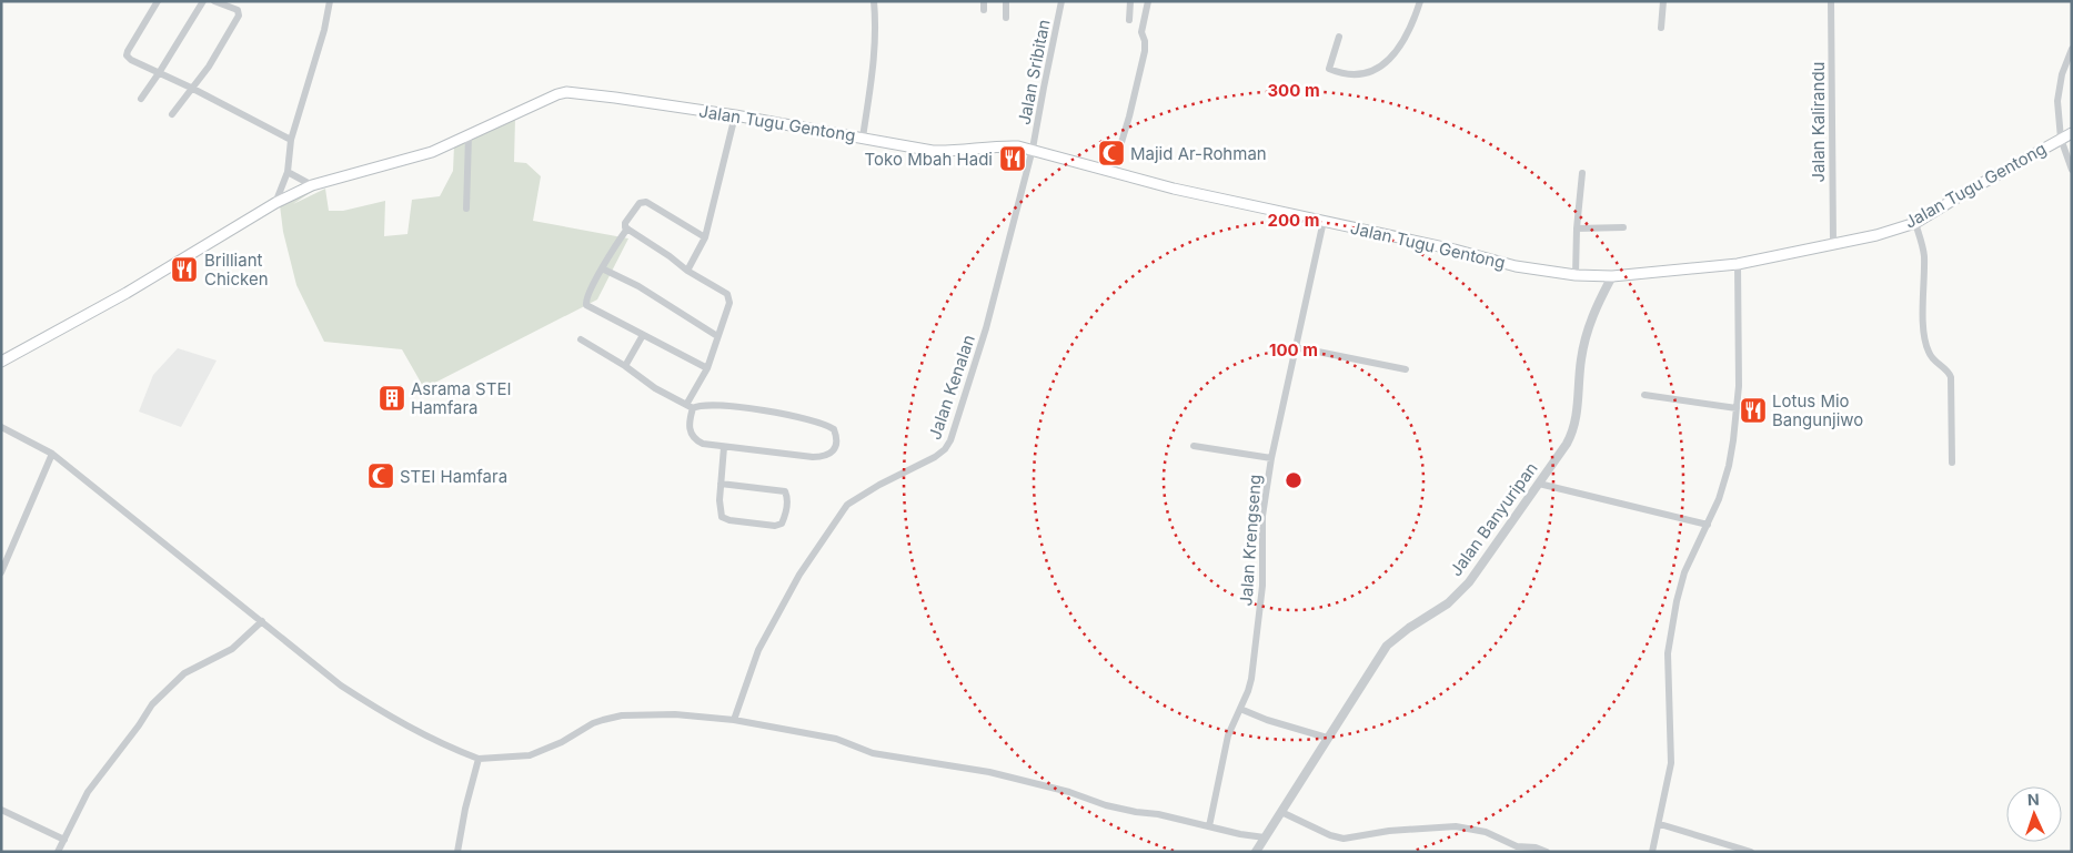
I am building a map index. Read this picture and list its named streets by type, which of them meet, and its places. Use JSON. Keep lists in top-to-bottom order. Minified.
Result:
{"streets":{"main road":["Jalan Tugu Gentong"],"street":["Jalan Sribitan","Jalan Kalirandu","Jalan Kenalan","Jalan Banyuripan","Jalan Krengseng"]},"crossings":[["Jalan Sribitan","Jalan Tugu Gentong"],["Jalan Sribitan","Jalan Kenalan"],["Jalan Kalirandu","Jalan Tugu Gentong"],["Jalan Tugu Gentong","Jalan Kenalan"],["Jalan Tugu Gentong","Jalan Banyuripan"],["Jalan Tugu Gentong","Jalan Krengseng"]],"places":{"mosque":["Majid Ar-Rohman","STEI Hamfara"],"restaurant":["Toko Mbah Hadi","Brilliant Chicken","Lotus Mio Bangunjiwo"],"building":["Asrama STEI Hamfara"]},"north":"top","rings":["300 m","200 m","100 m"]}
